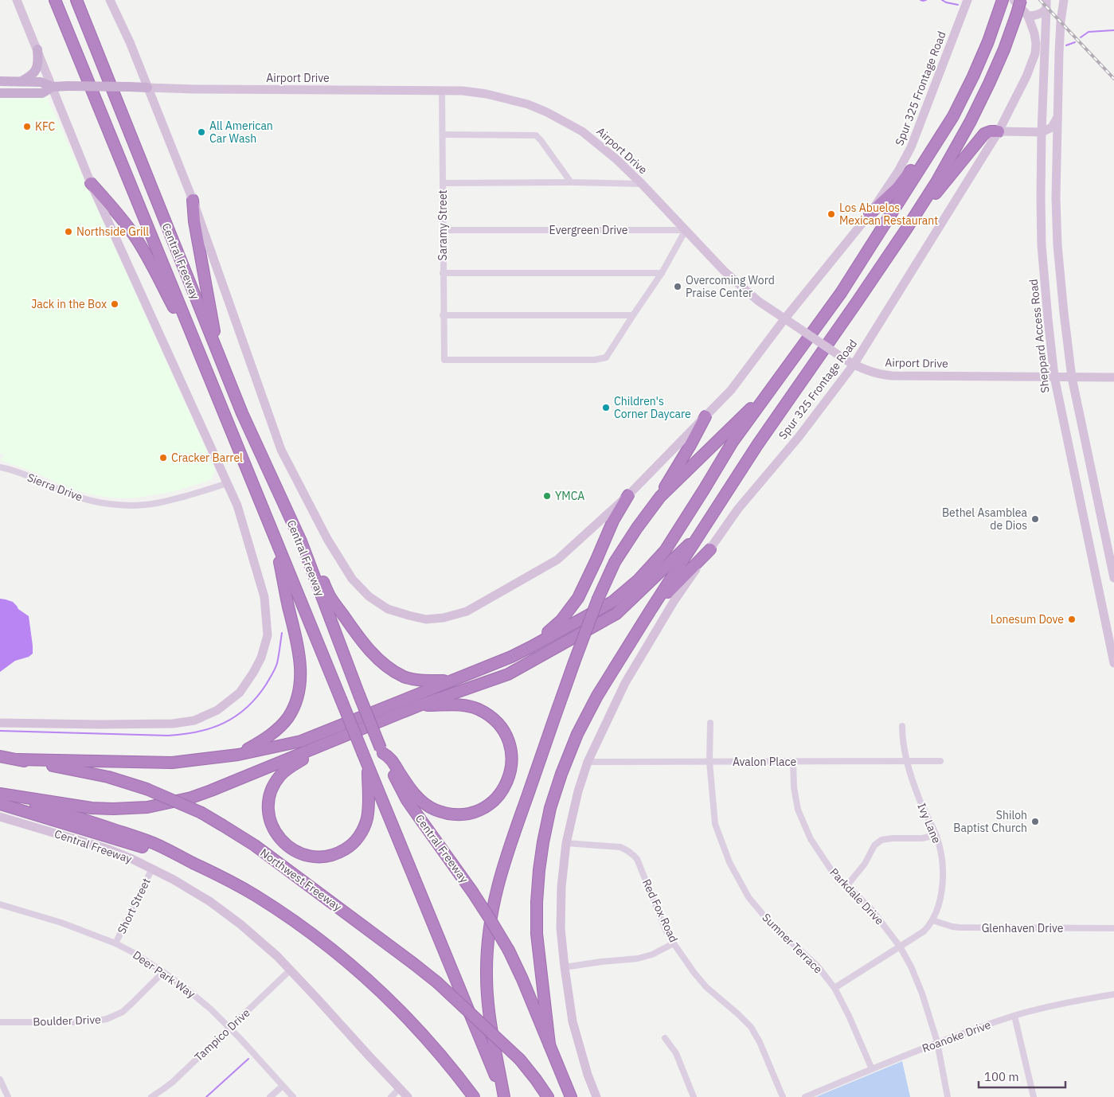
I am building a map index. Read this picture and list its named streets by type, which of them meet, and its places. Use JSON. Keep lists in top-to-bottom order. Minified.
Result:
{"streets":{"highway":["Central Freeway","Northwest Freeway"],"main road":["Airport Drive","Spur 325 Frontage Road","Sheppard Access Road"],"street":["Saramy Street","Evergreen Drive","Sierra Drive","Avalon Place","Ivy Lane","Parkdale Drive","Short Street","Red Fox Road","Glenhaven Drive","Sumner Terrace","Deer Park Way","Boulder Drive","Tampico Drive","Roanoke Drive"]},"crossings":[["Airport Drive","Spur 325 Frontage Road"],["Airport Drive","Saramy Street"],["Airport Drive","Evergreen Drive"],["Airport Drive","Sheppard Access Road"],["Spur 325 Frontage Road","Avalon Place"],["Saramy Street","Evergreen Drive"],["Central Freeway","Short Street"],["Central Freeway","Tampico Drive"],["Avalon Place","Ivy Lane"],["Avalon Place","Parkdale Drive"],["Avalon Place","Sumner Terrace"],["Ivy Lane","Parkdale Drive"],["Ivy Lane","Glenhaven Drive"],["Ivy Lane","Sumner Terrace"],["Parkdale Drive","Roanoke Drive"],["Short Street","Deer Park Way"],["Sumner Terrace","Roanoke Drive"],["Deer Park Way","Boulder Drive"],["Deer Park Way","Tampico Drive"]],"places":["KFC","All American Car Wash","Los Abuelos Mexican Restaurant","Northside Grill","Overcoming Word Praise Center","Jack in the Box","Children's Corner Daycare","Cracker Barrel","YMCA","Bethel Asamblea de Dios","Lonesum Dove","Shiloh Baptist Church"],"scale_bar":"100 m"}
